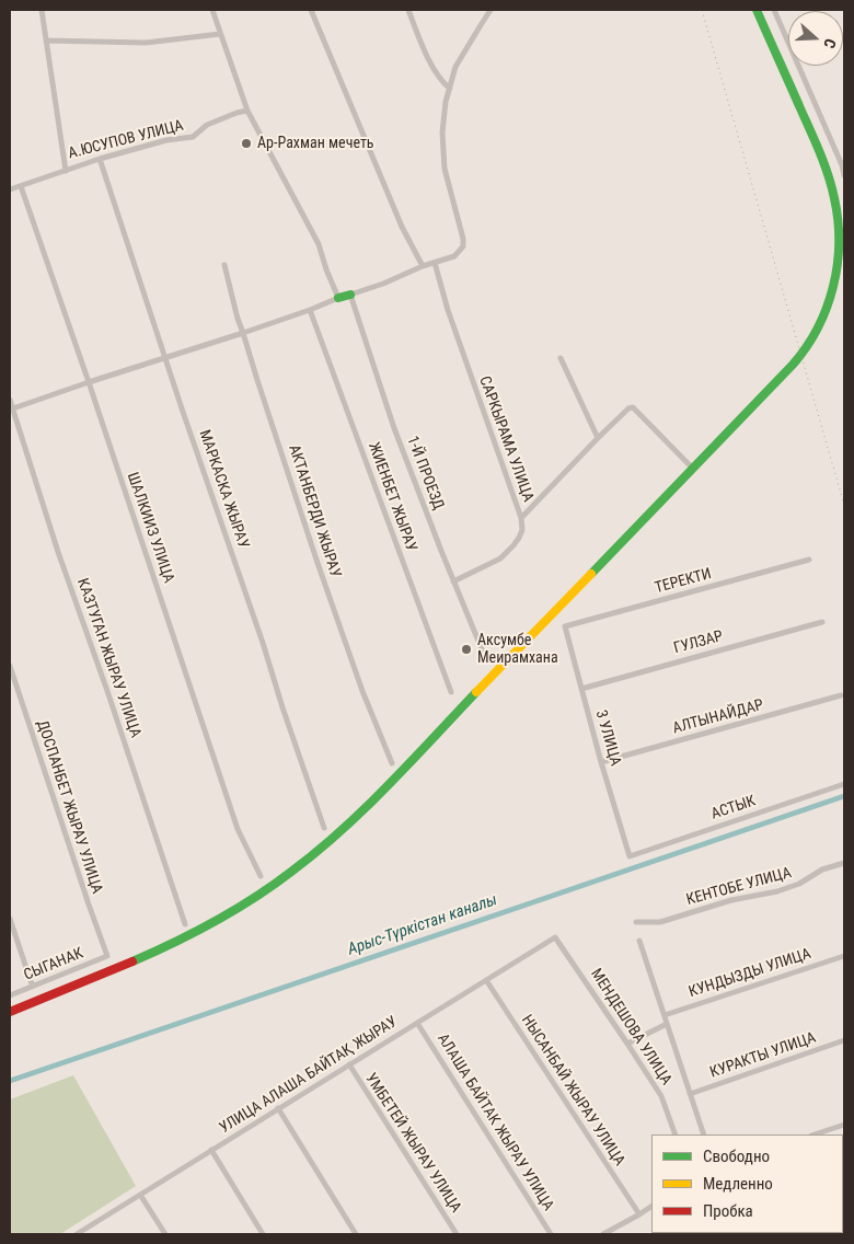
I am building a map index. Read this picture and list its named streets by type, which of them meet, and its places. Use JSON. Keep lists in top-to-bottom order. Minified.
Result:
{"streets":{"street":["А.ЮСУПОВ УЛИЦА","САРКЫРАМА УЛИЦА","1-Й ПРОЕЗД","МАРКАСКА ЖЫРАУ","ЖИЕНБЕТ ЖЫРАУ","АКТАНБЕРДИ ЖЫРАУ","ШАЛКИИЗ УЛИЦА","ТЕРЕКТИ","ГУЛЗАР","КАЗТУГАН ЖЫРАУ УЛИЦА","АЛТЫНАЙДАР","3 УЛИЦА","ДОСПАНБЕТ ЖЫРАУ УЛИЦА","АСТЫК","КЕНТОБЕ УЛИЦА","СЫГАНАК","КУНДЫЗДЫ УЛИЦА","МЕНДЕШОВА УЛИЦА","КУРАКТЫ УЛИЦА","УЛИЦА АЛАША БАЙТАҚ ЖЫРАУ","НЫСАНБАЙ ЖЫРАУ УЛИЦА","АЛАША БАЙТАК ЖЫРАУ УЛИЦА","УМБЕТЕЙ ЖЫРАУ УЛИЦА"]},"crossings":[["А.ЮСУПОВ УЛИЦА","МАРКАСКА ЖЫРАУ"],["ТЕРЕКТИ","3 УЛИЦА"],["ГУЛЗАР","3 УЛИЦА"],["АЛТЫНАЙДАР","3 УЛИЦА"],["3 УЛИЦА","АСТЫК"],["ДОСПАНБЕТ ЖЫРАУ УЛИЦА","СЫГАНАК"],["МЕНДЕШОВА УЛИЦА","УЛИЦА АЛАША БАЙТАҚ ЖЫРАУ"],["УЛИЦА АЛАША БАЙТАҚ ЖЫРАУ","НЫСАНБАЙ ЖЫРАУ УЛИЦА"],["УЛИЦА АЛАША БАЙТАҚ ЖЫРАУ","АЛАША БАЙТАК ЖЫРАУ УЛИЦА"],["УЛИЦА АЛАША БАЙТАҚ ЖЫРАУ","УМБЕТЕЙ ЖЫРАУ УЛИЦА"]],"water":["Арыс-Түркістан каналы"],"places":["Ар-Рахман мечеть","Аксумбе Меирамхана"],"legend":["Свободно","Медленно","Пробка"],"north":"right"}
